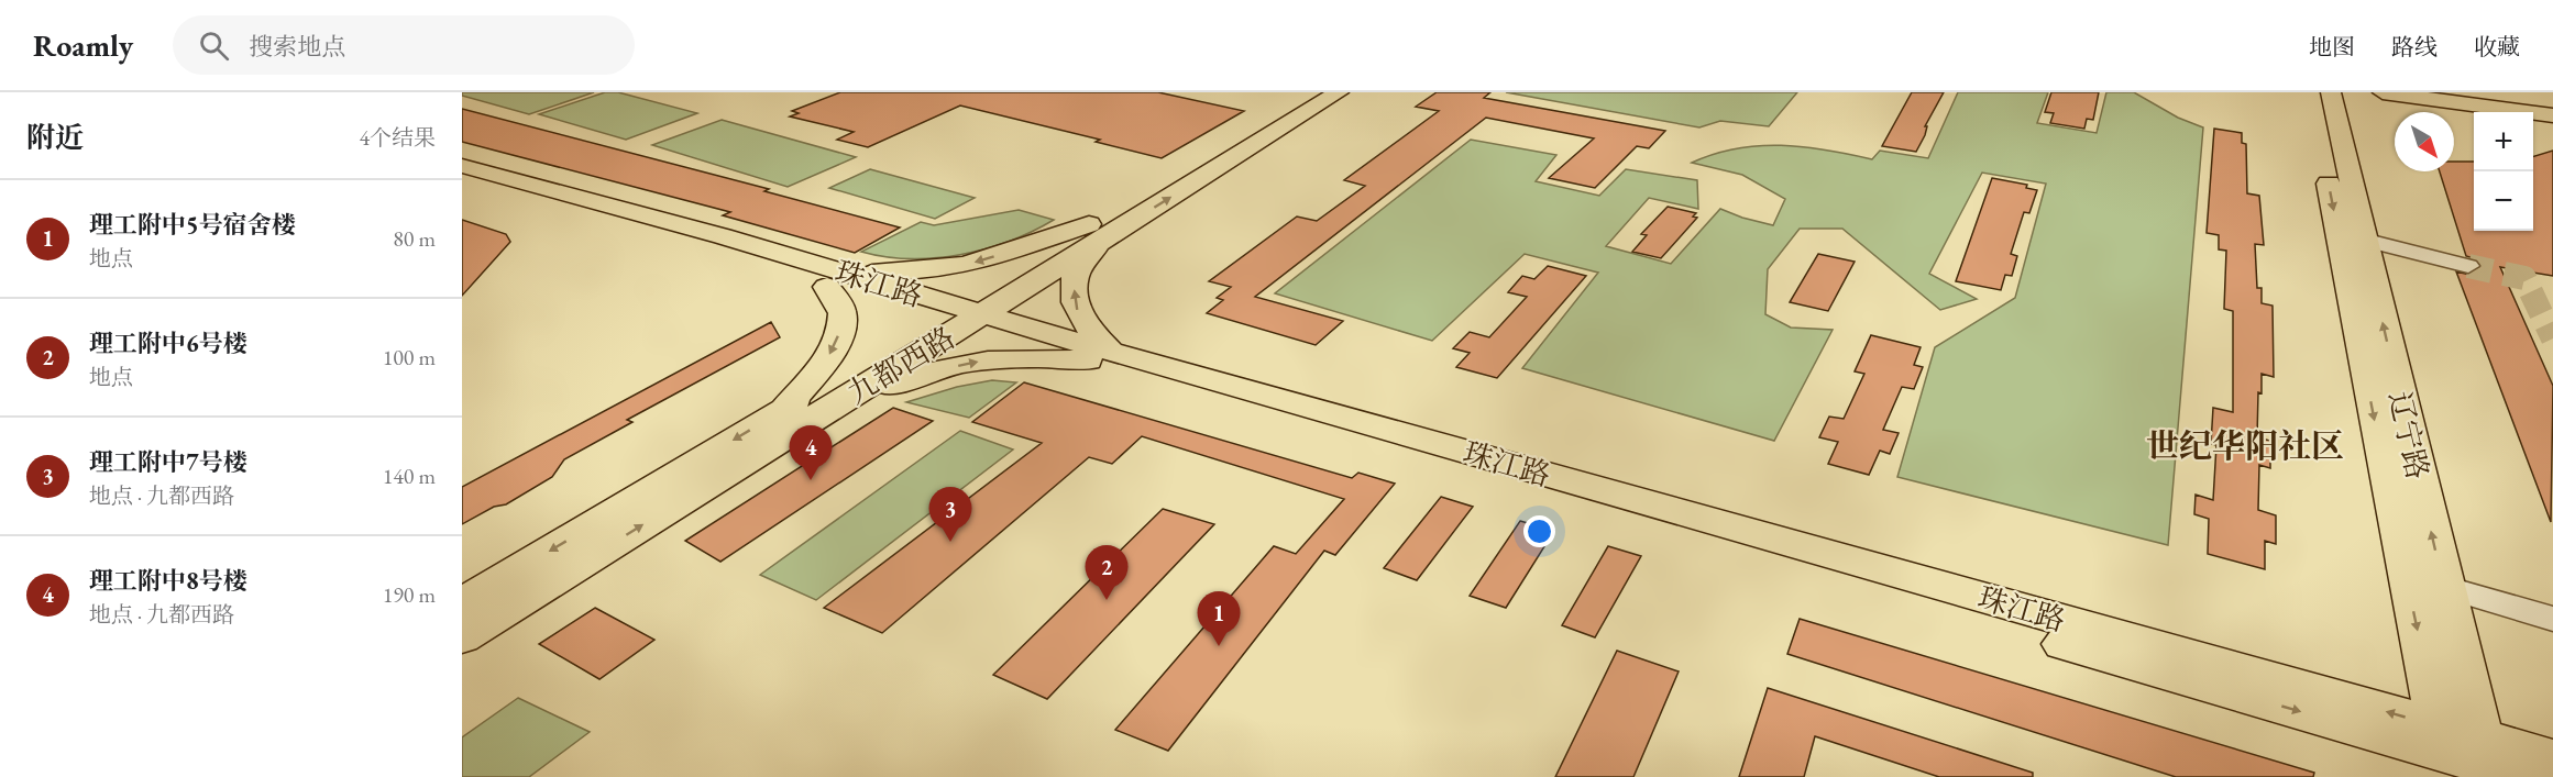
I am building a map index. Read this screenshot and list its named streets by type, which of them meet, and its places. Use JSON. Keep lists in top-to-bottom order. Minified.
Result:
{"streets":{"main road":["珠江路","九都西路","辽宁路"]},"crossings":[["珠江路","九都西路"],["珠江路","辽宁路"]],"districts":["世纪华阳社区"],"north":"bottom right","page":{"header":"Roamly","search":"搜索地点","nav":["地图","路线","收藏"],"heading":["附近","4个结果"],"map_buttons":["+","−"],"list":[{"mark":"1","name":"理工附中5号宿舍楼","note":"地点","value":"80 m"},{"mark":"2","name":"理工附中6号楼","note":"地点","value":"100 m"},{"mark":"3","name":"理工附中7号楼","note":"地点 · 九都西路","value":"140 m"},{"mark":"4","name":"理工附中8号楼","note":"地点 · 九都西路","value":"190 m"}],"pins":["4","3","2","1"]}}
